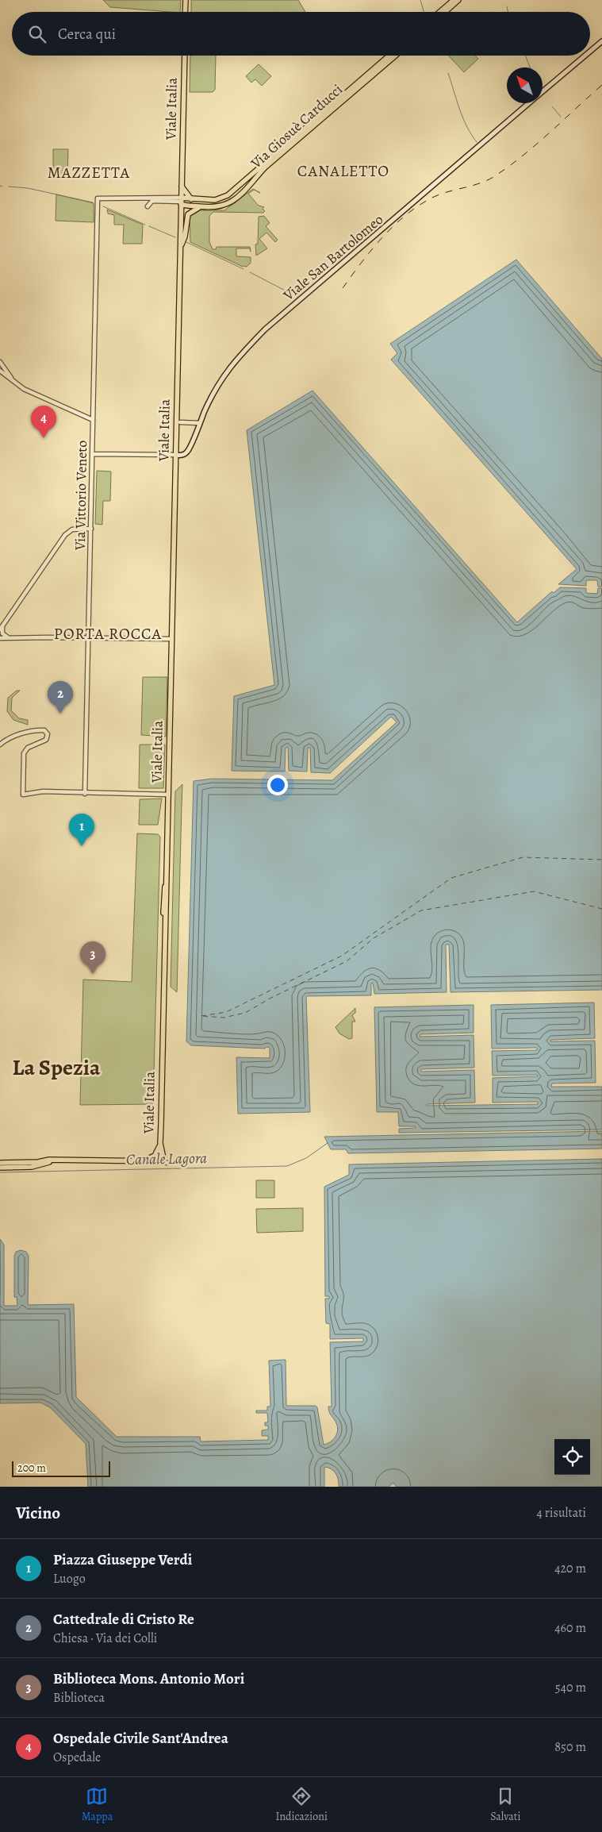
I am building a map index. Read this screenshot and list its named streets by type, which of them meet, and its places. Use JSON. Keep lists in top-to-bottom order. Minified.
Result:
{"streets":{"main road":["Viale Italia","Via Giosuè Carducci","Viale San Bartolomeo"],"street":["Via Vittorio Veneto"]},"crossings":[["Viale Italia","Via Giosuè Carducci"],["Viale Italia","Viale San Bartolomeo"],["Viale Italia","Via Vittorio Veneto"],["Via Giosuè Carducci","Via Vittorio Veneto"]],"districts":["CANALETTO","MAZZETTA","PORTA ROCCA","La Spezia"],"water":["Canale Lagora"],"scale_bar":"200 m","north":"top left","page":{"search":"Cerca qui","pins":["4","2","1","3"],"scale":"200 m","heading":["Vicino","4 risultati"],"list":[{"mark":"1","name":"Piazza Giuseppe Verdi","note":"Luogo","value":"420 m"},{"mark":"2","name":"Cattedrale di Cristo Re","note":"Chiesa · Via dei Colli","value":"460 m"},{"mark":"3","name":"Biblioteca Mons. Antonio Mori","note":"Biblioteca","value":"540 m"},{"mark":"4","name":"Ospedale Civile Sant'Andrea","note":"Ospedale","value":"850 m"}],"nav":["Mappa","Indicazioni","Salvati"]}}
